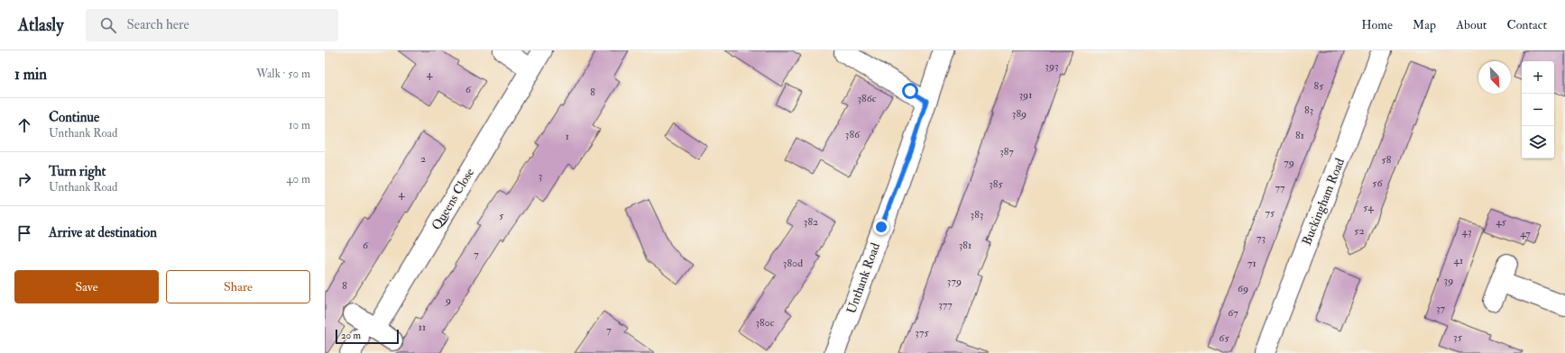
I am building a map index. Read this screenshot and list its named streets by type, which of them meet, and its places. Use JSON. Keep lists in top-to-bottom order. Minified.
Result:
{"streets":{"street":["Queens Close","Buckingham Road","Unthank Road"]},"house_numbers":["393","4","85","6","8","391","386c","83","389","386","81","1","387","2","58","79","3","56","385","77","4","54","75","383","5","382","45","52","43","47","73","6","381","7","41","380d","71","39","379","8","69","9","377","37","67","380c","11","7","375","35","65"],"scale_bar":"20 m","north":"bottom right","page":{"header":"Atlasly","search":"Search here","nav":["Home","Map","About","Contact"],"heading":["1 min","Walk · 50 m"],"map_buttons":["+","−"],"list":[["Continue","Unthank Road","10 m"],["Turn right","Unthank Road","40 m"],"Arrive at destination"],"buttons":["Save","Share"],"scale":"20 m"}}
